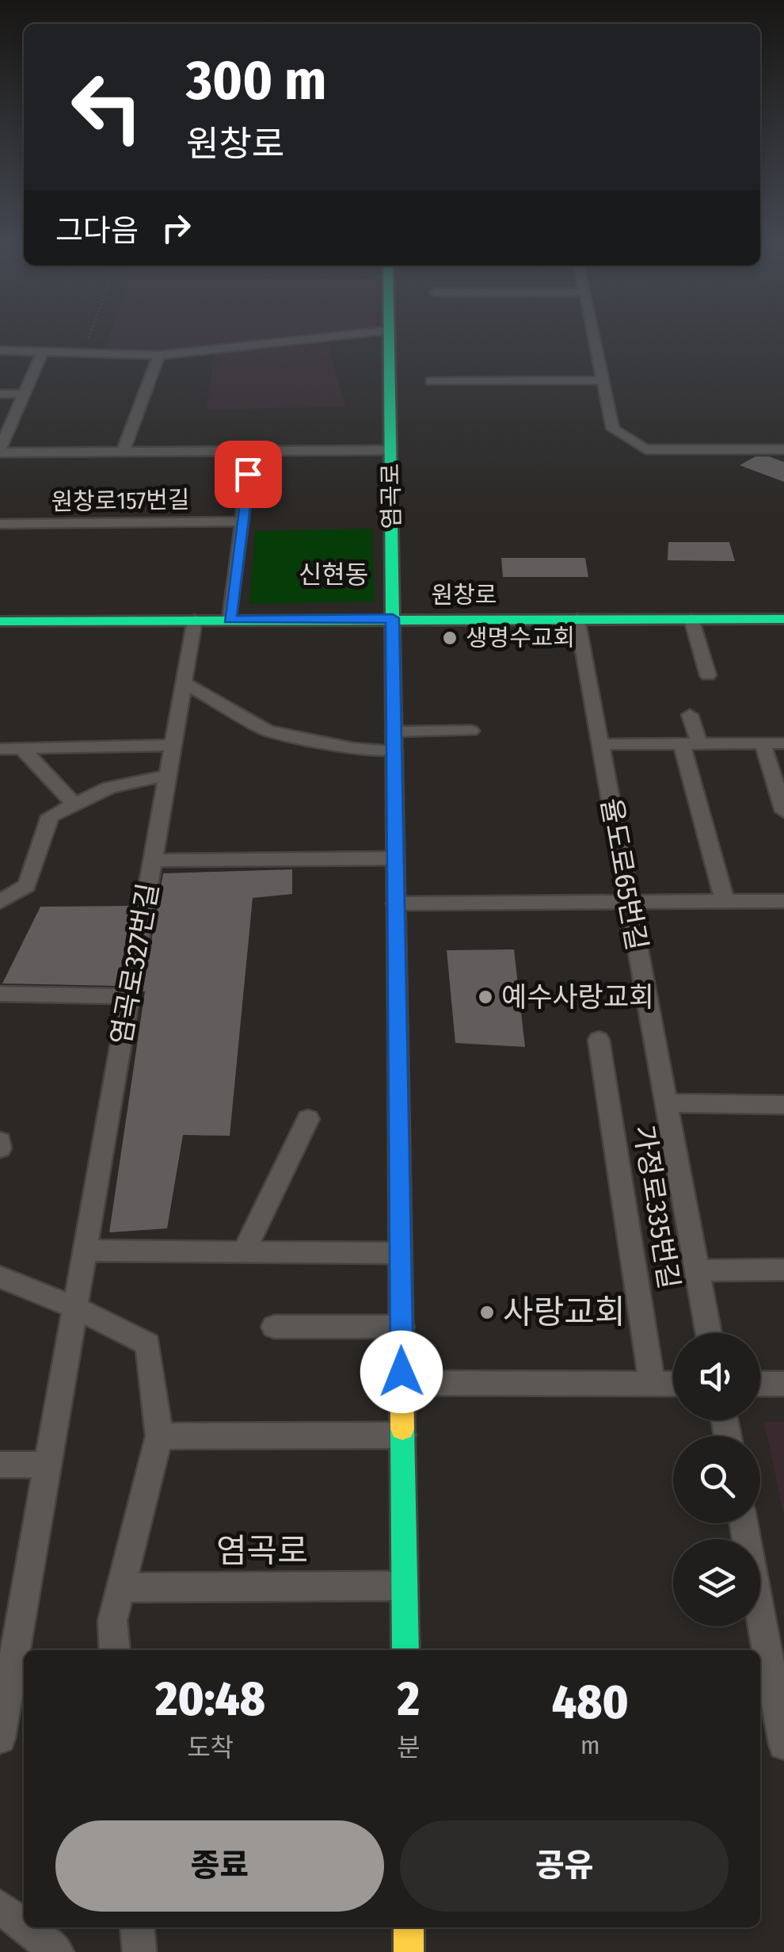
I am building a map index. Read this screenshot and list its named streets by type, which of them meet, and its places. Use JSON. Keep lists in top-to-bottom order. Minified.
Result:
{"streets":{"main road":["염곡로","원창로"],"street":["원창로157번길","율도로65번길","염곡로327번길","가정로335번길"]},"crossings":[["염곡로","원창로"],["원창로","율도로65번길"],["원창로","염곡로327번길"]],"districts":["신현동"],"places":["생명수교회","예수사랑교회","사랑교회"],"page":{"turn":["300 m","원창로"],"then":"그다음","eta":["20:48","도착","2","분","480","m"],"buttons":["종료","공유"]}}
